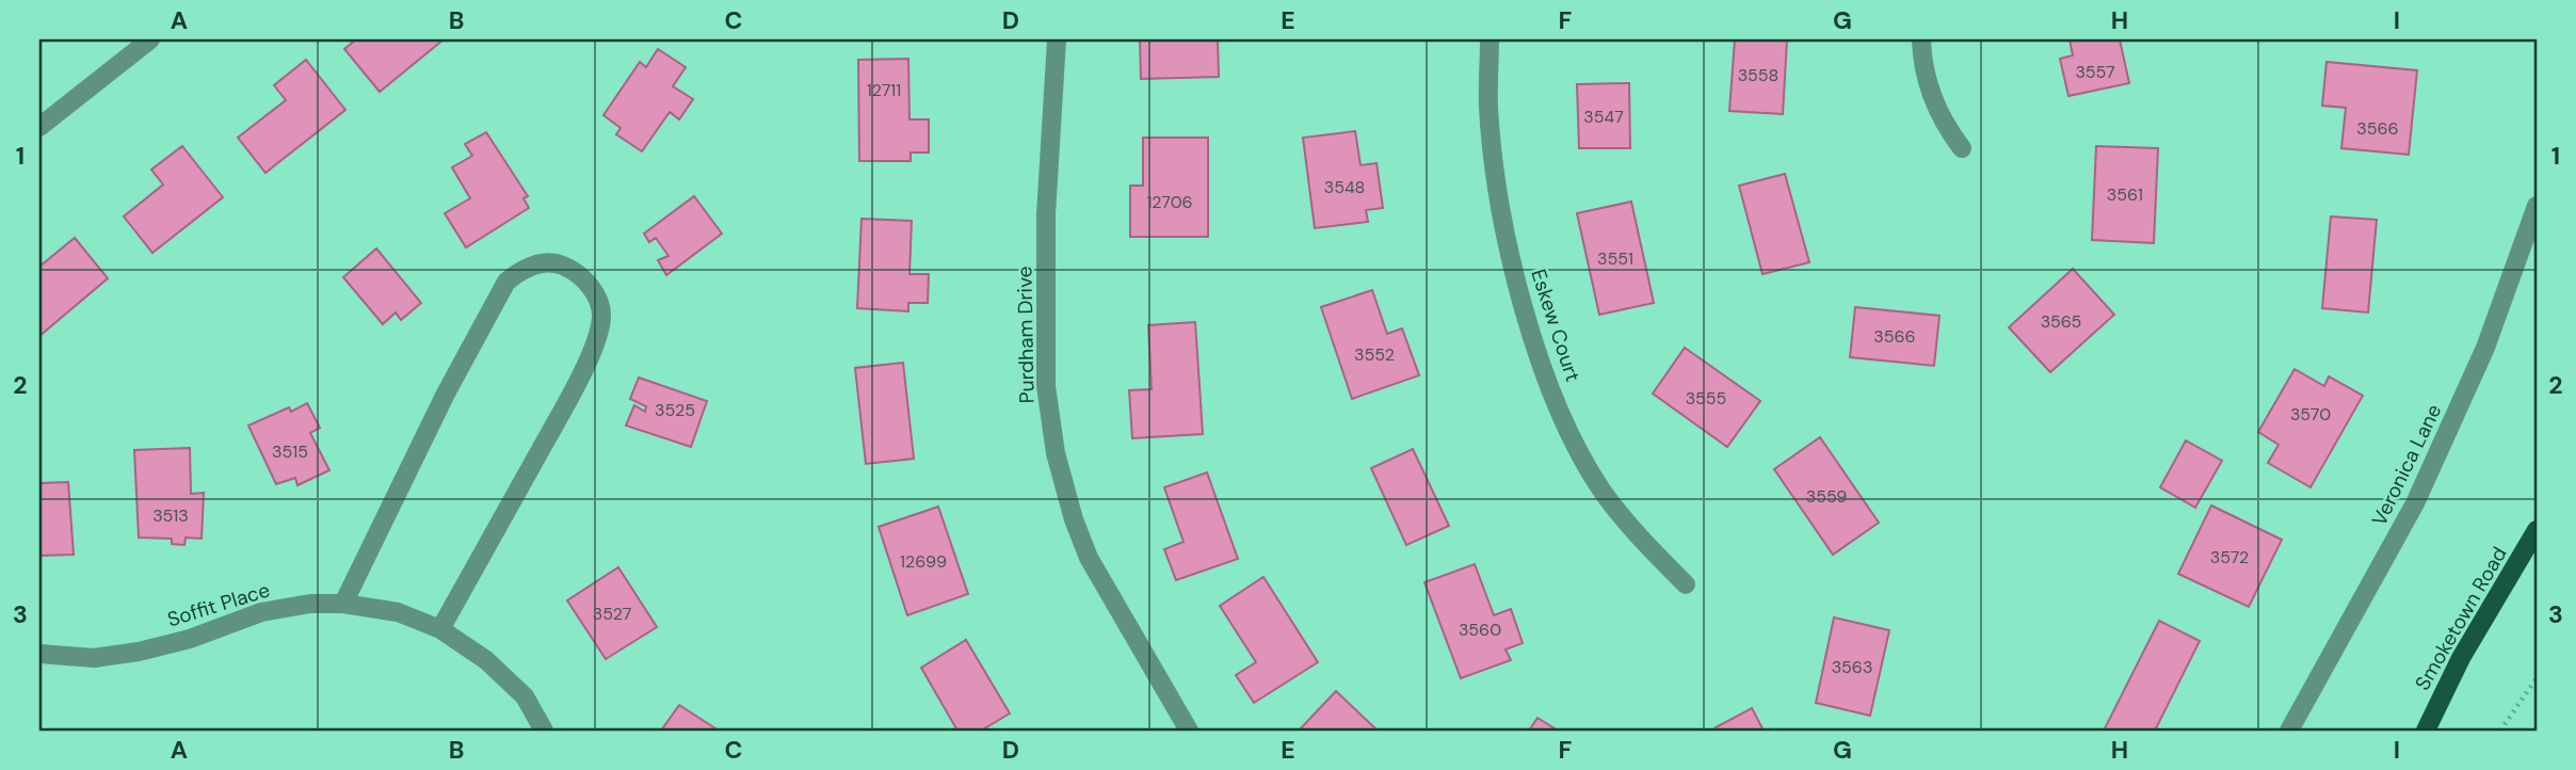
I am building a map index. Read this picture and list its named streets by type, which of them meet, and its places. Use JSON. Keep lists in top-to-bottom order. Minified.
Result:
{"streets":{"main road":["Smoketown Road"],"street":["Eskew Court","Purdham Drive","Veronica Lane","Soffit Place"]},"house_numbers":["3557","3558","12711","3547","3566","3548","3561","12706","3551","3565","3566","3552","3555","3525","3570","3515","3559","3513","3572","12699","3527","3560","3563"],"grid":{"columns":["A","B","C","D","E","F","G","H","I"],"rows":["1","2","3"]}}
